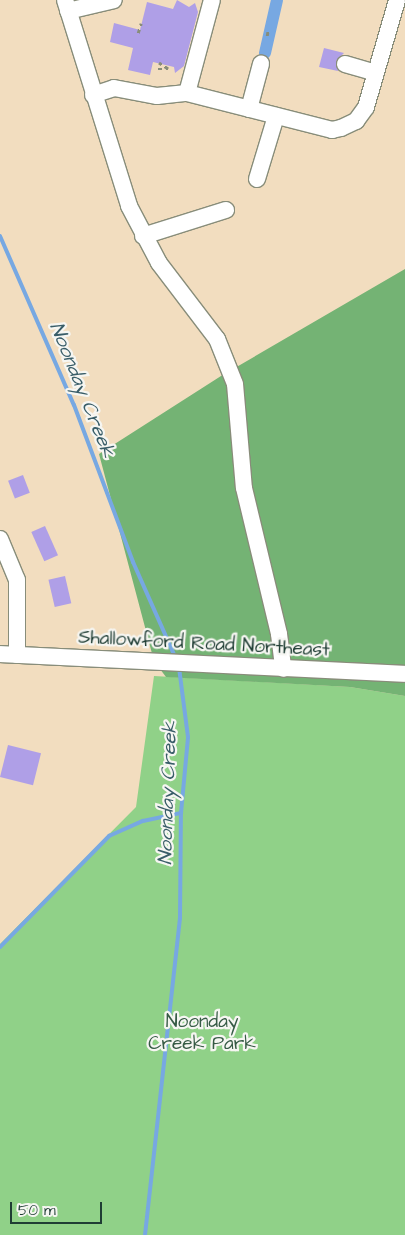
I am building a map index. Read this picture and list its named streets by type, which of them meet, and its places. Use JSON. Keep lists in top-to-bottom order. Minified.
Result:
{"streets":{"street":["Shallowford Road Northeast"]},"water":["Noonday Creek"],"parks":["Noonday Creek Park"],"scale_bar":"50 m"}
